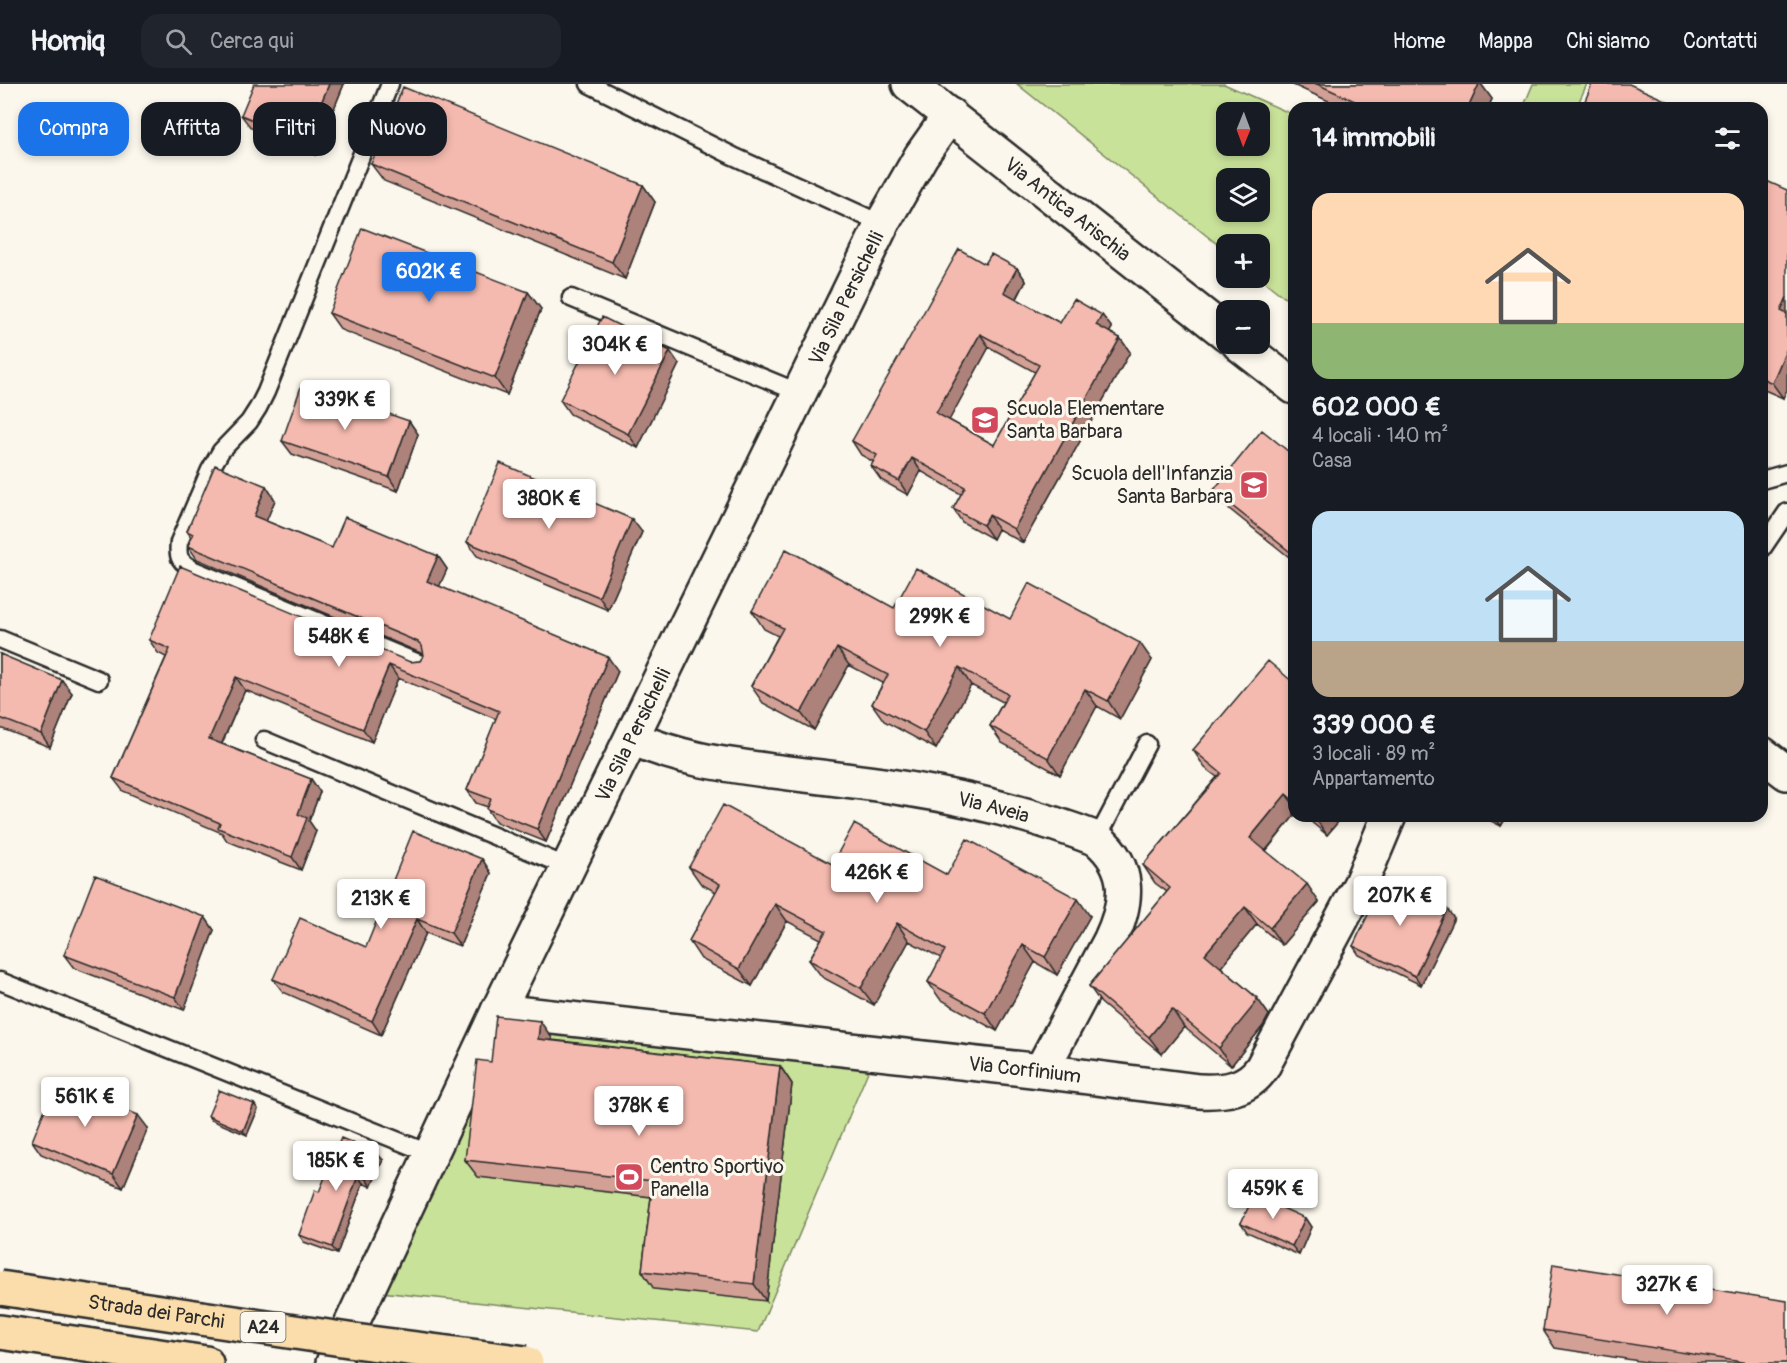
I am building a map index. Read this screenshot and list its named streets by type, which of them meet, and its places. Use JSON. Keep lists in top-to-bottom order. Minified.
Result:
{"streets":{"highway":["Strada dei Parchi","A24"],"street":["Via Antica Arischia","Via Sila Persichelli","Via Aveia","Via Corfinium"]},"crossings":[["Via Antica Arischia","Via Sila Persichelli"],["Via Sila Persichelli","Via Aveia"],["Via Sila Persichelli","Via Corfinium"]],"places":{"school or university":["Scuola Elementare Santa Barbara","Scuola dell'Infanzia Santa Barbara"],"sports":["Centro Sportivo Panella"]},"north":"bottom","page":{"header":"Homiq","search":"Cerca qui","nav":["Home","Mappa","Chi siamo","Contatti"],"map_buttons":["+","−"],"chip":["Compra","Affitta","Filtri","Nuovo"],"heading":"14 immobili","list":[{"name":"602 000 €","note":"4 locali · 140 m² · Casa"},{"name":"339 000 €","note":"3 locali · 89 m² · Appartamento"}],"price":["602K €","304K €","339K €","380K €","299K €","548K €","426K €","207K €","213K €","561K €","378K €","185K €","459K €","327K €"]}}
